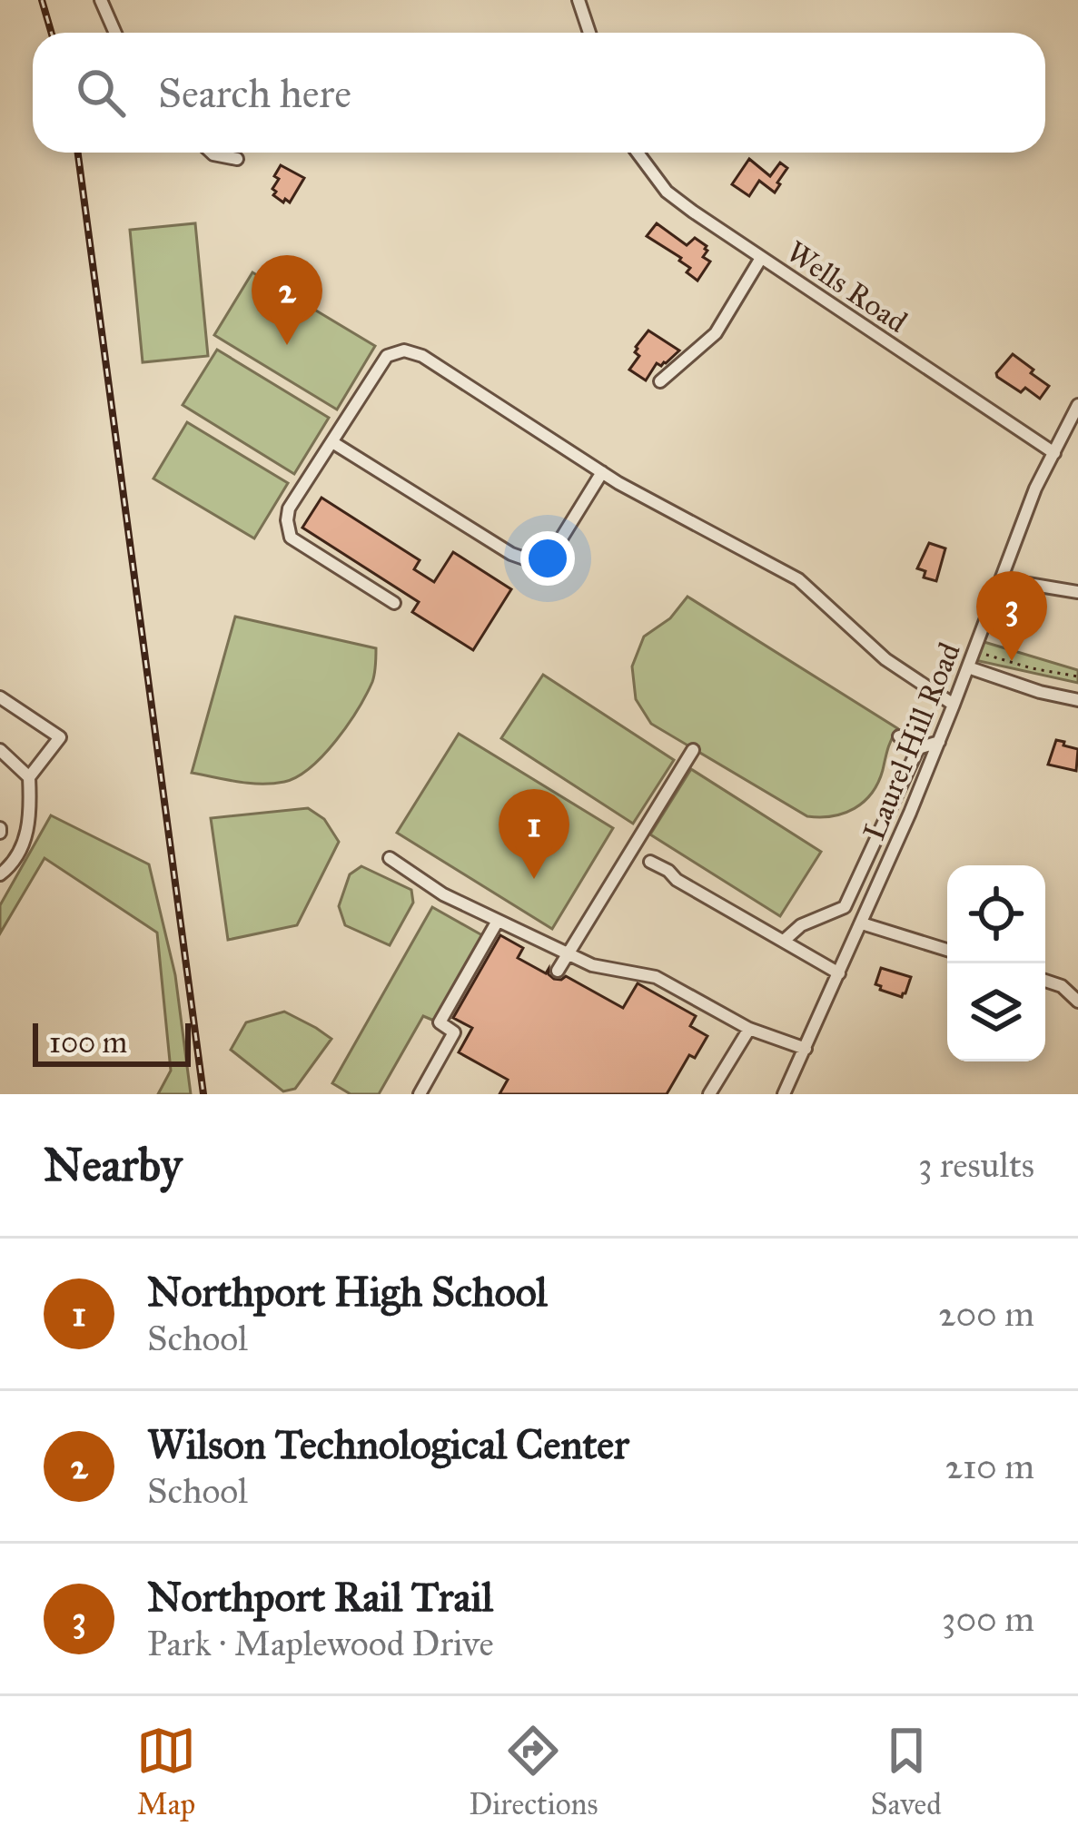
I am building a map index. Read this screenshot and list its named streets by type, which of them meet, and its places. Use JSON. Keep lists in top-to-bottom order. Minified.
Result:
{"streets":{"street":["Wells Road","Laurel Hill Road"]},"crossings":[["Wells Road","Laurel Hill Road"]],"scale_bar":"100 m","page":{"search":"Search here","pins":["2","3","1"],"scale":"100 m","heading":["Nearby","3 results"],"list":[{"mark":"1","name":"Northport High School","note":"School","value":"200 m"},{"mark":"2","name":"Wilson Technological Center","note":"School","value":"210 m"},{"mark":"3","name":"Northport Rail Trail","note":"Park · Maplewood Drive","value":"300 m"}],"nav":["Map","Directions","Saved"]}}
